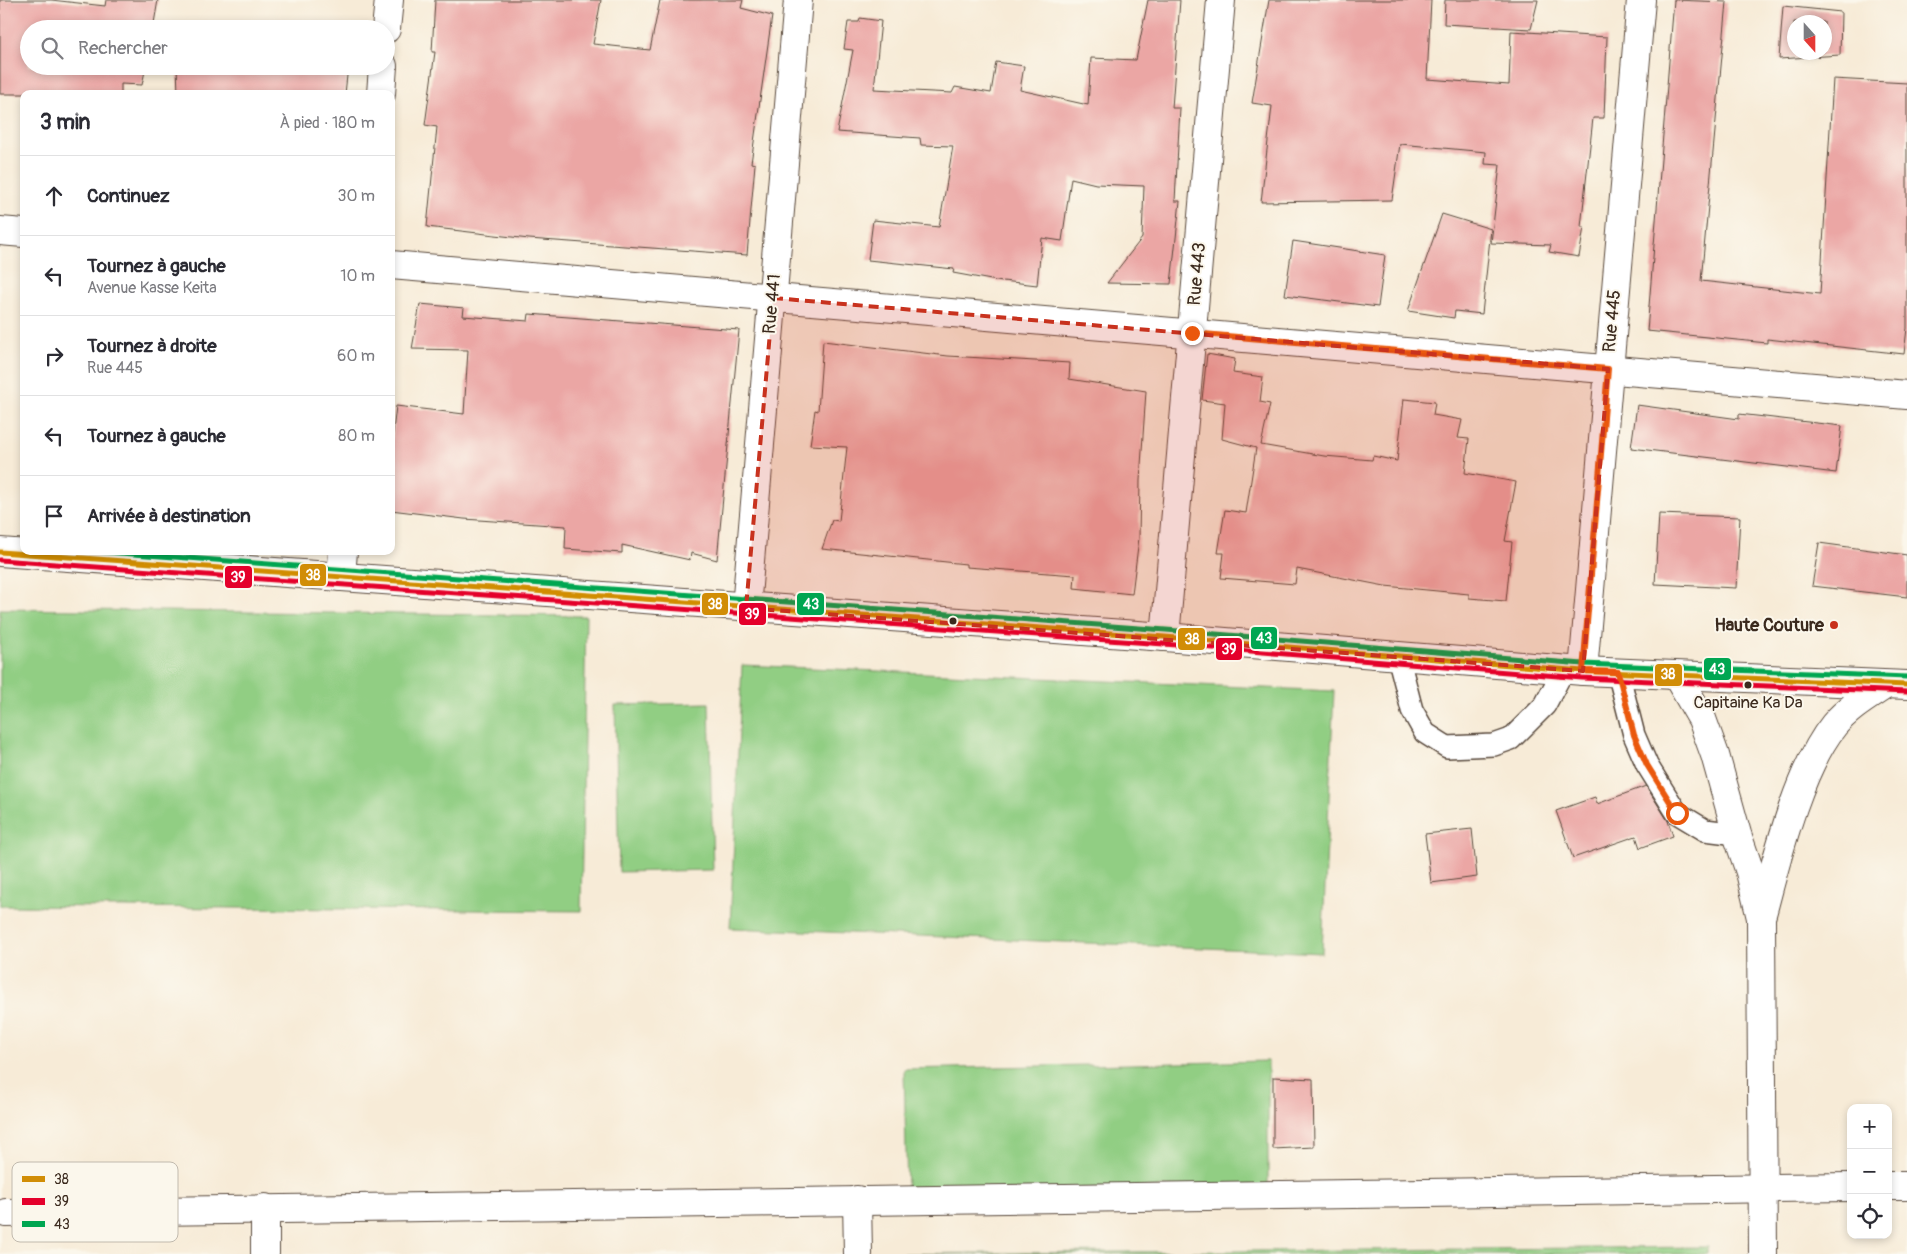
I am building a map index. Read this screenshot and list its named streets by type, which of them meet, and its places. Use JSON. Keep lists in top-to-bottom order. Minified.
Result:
{"streets":{"street":["Rue 443","Rue 441","Rue 445"]},"places":["Haute Couture","Capitaine Ka Da"],"lines":["transit line 38","transit line 43","transit line 39"],"legend":["38","39","43"],"north":"bottom","page":{"search":"Rechercher","heading":["3 min","À pied · 180 m"],"list":[["Continuez","30 m"],["Tournez à gauche","Avenue Kasse Keita","10 m"],["Tournez à droite","Rue 445","60 m"],["Tournez à gauche","80 m"],"Arrivée à destination"],"map_buttons":["+","−"]}}
